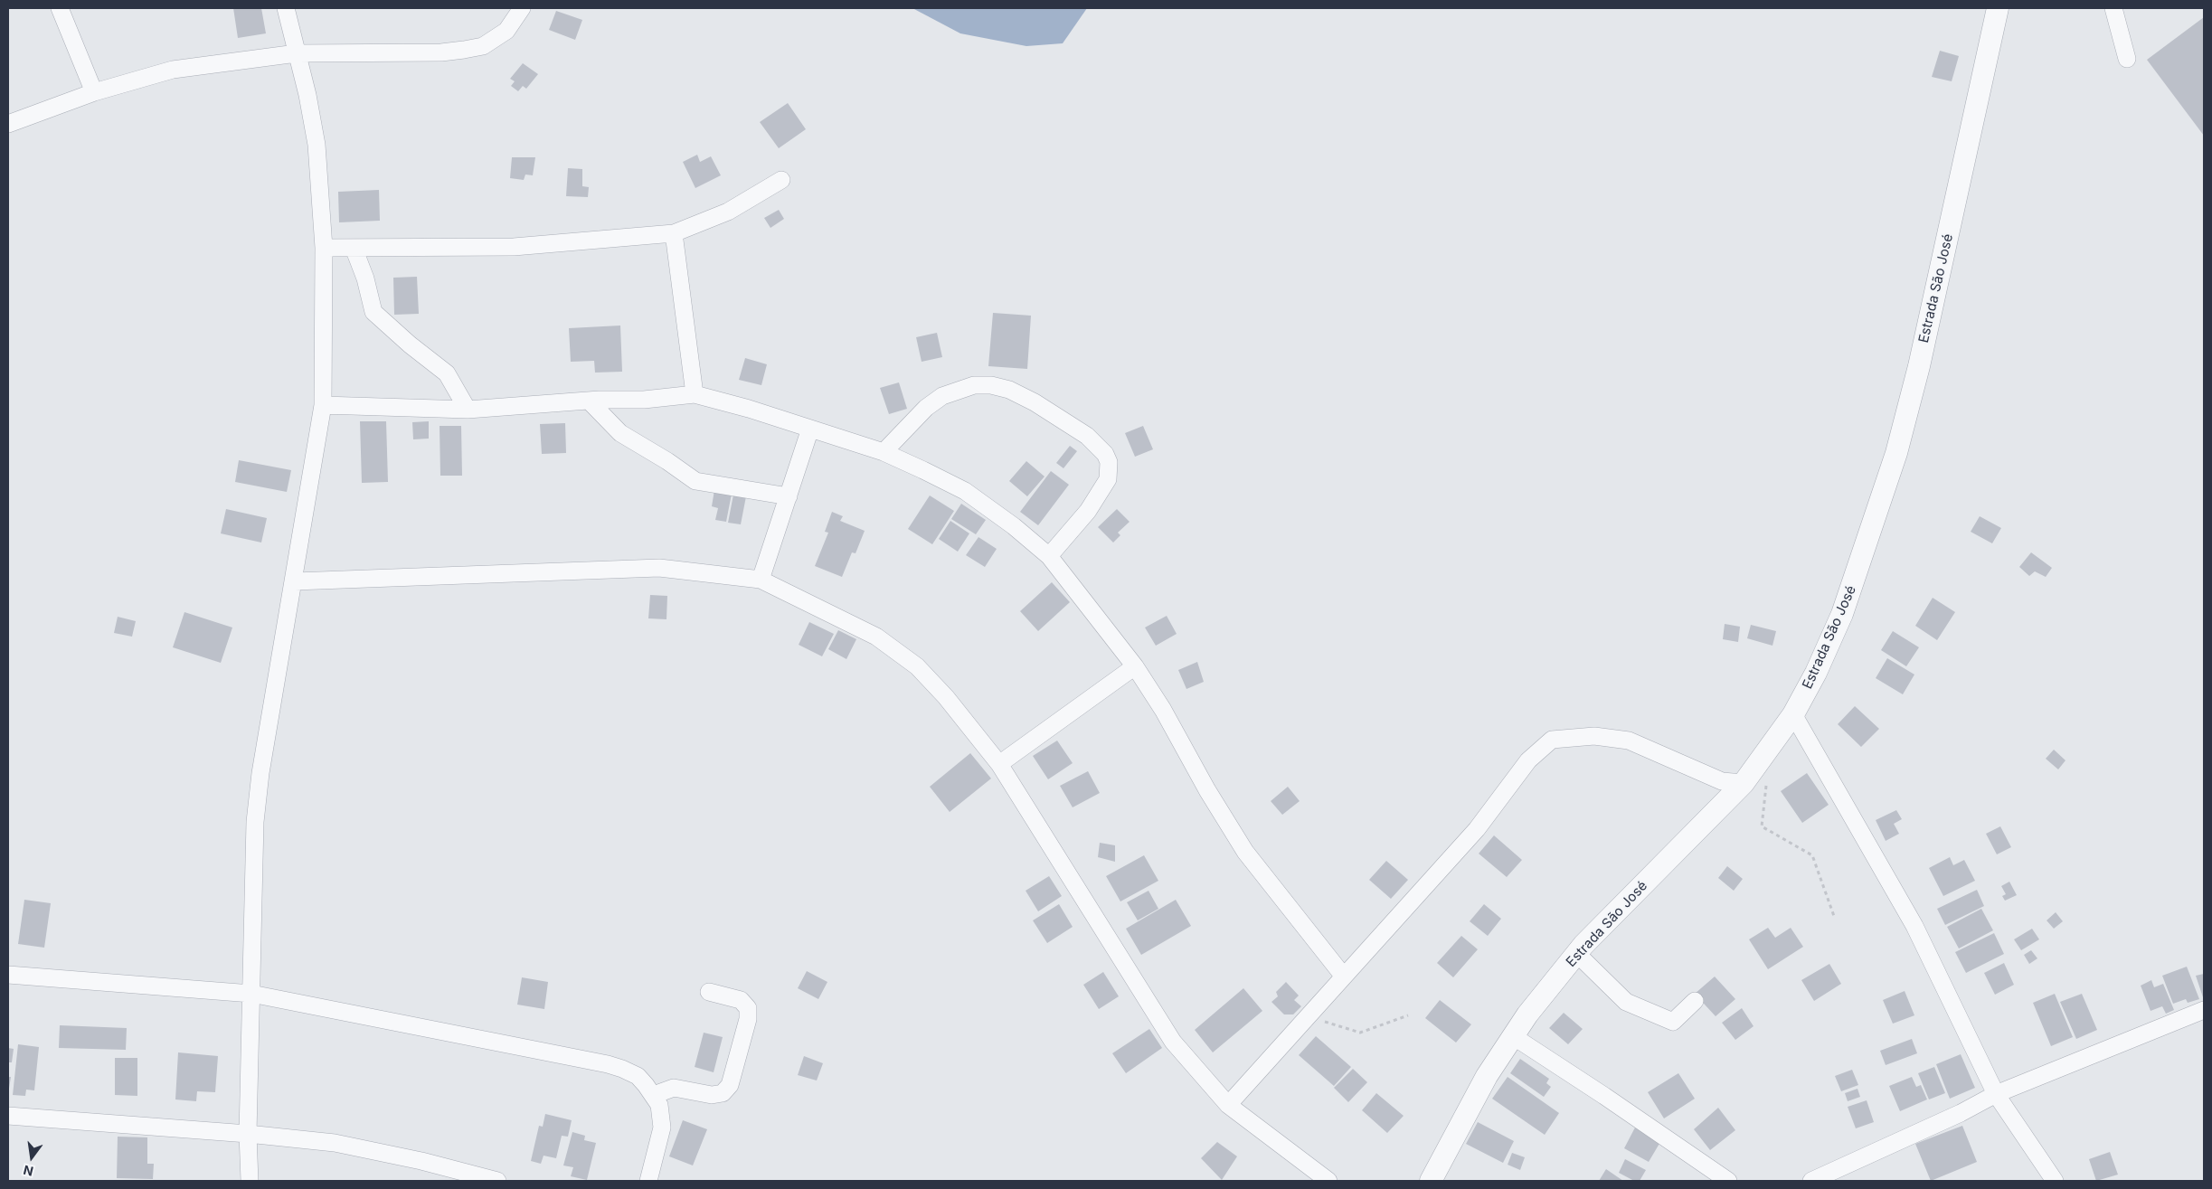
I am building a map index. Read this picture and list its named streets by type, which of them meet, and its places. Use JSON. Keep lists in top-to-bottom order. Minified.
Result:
{"streets":{"street":["Estrada São José"]},"north":"bottom"}
